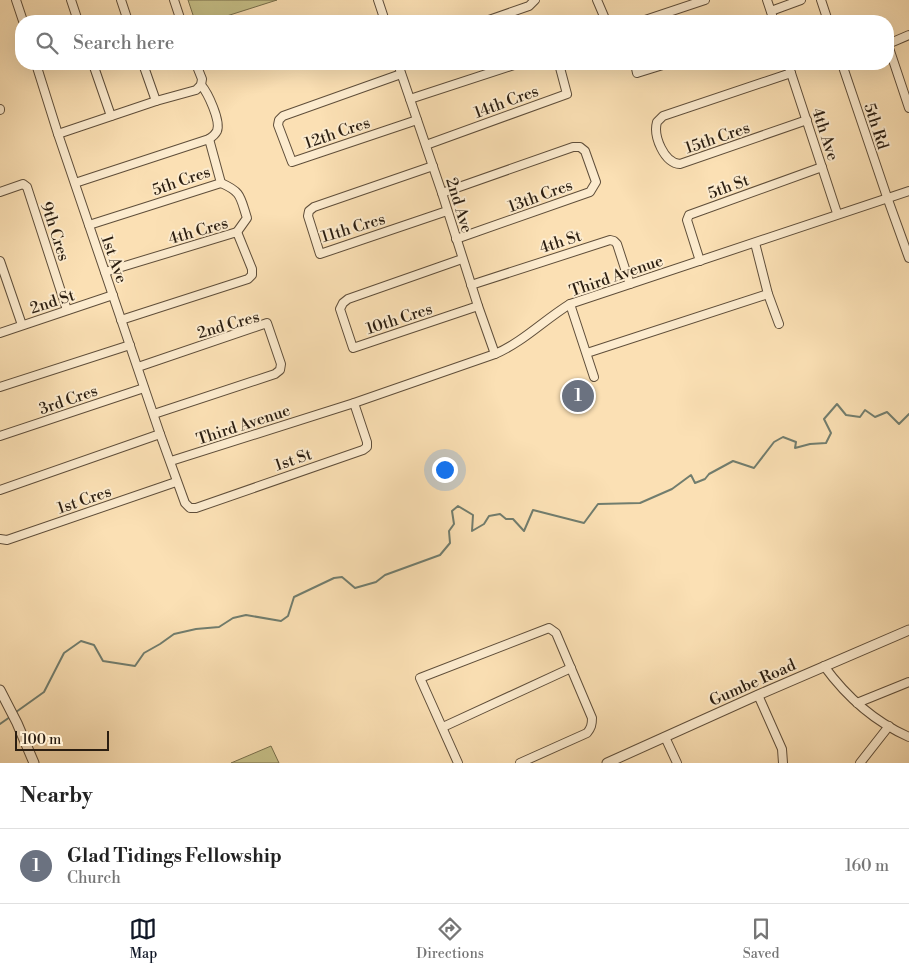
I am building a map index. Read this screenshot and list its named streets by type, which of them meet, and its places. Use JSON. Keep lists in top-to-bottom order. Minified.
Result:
{"streets":{"street":["14th Cres","5th Rd","12th Cres","4th Ave","15th Cres","5th Cres","5th St","13th Cres","2nd Ave","11th Cres","4th Cres","9th Cres","4th St","1st Ave","Third Avenue","2nd St","10th Cres","2nd Cres","3rd Cres","1st St","1st Cres","Gumbe Road"]},"crossings":[["14th Cres","2nd Ave"],["5th Rd","Third Avenue"],["12th Cres","2nd Ave"],["4th Ave","15th Cres"],["4th Ave","5th St"],["4th Ave","Third Avenue"],["5th Cres","1st Ave"],["5th St","Third Avenue"],["13th Cres","2nd Ave"],["2nd Ave","11th Cres"],["2nd Ave","4th St"],["2nd Ave","Third Avenue"],["2nd Ave","10th Cres"],["4th Cres","1st Ave"],["9th Cres","2nd St"],["4th St","Third Avenue"],["1st Ave","Third Avenue"],["1st Ave","2nd St"],["1st Ave","2nd Cres"],["1st Ave","3rd Cres"],["1st Ave","1st St"],["1st Ave","1st Cres"],["Third Avenue","1st St"]],"scale_bar":"100 m","page":{"search":"Search here","pins":"1","scale":"100 m","heading":"Nearby","list":[{"mark":"1","name":"Glad Tidings Fellowship","note":"Church","value":"160 m"}],"nav":["Map","Directions","Saved"]}}
